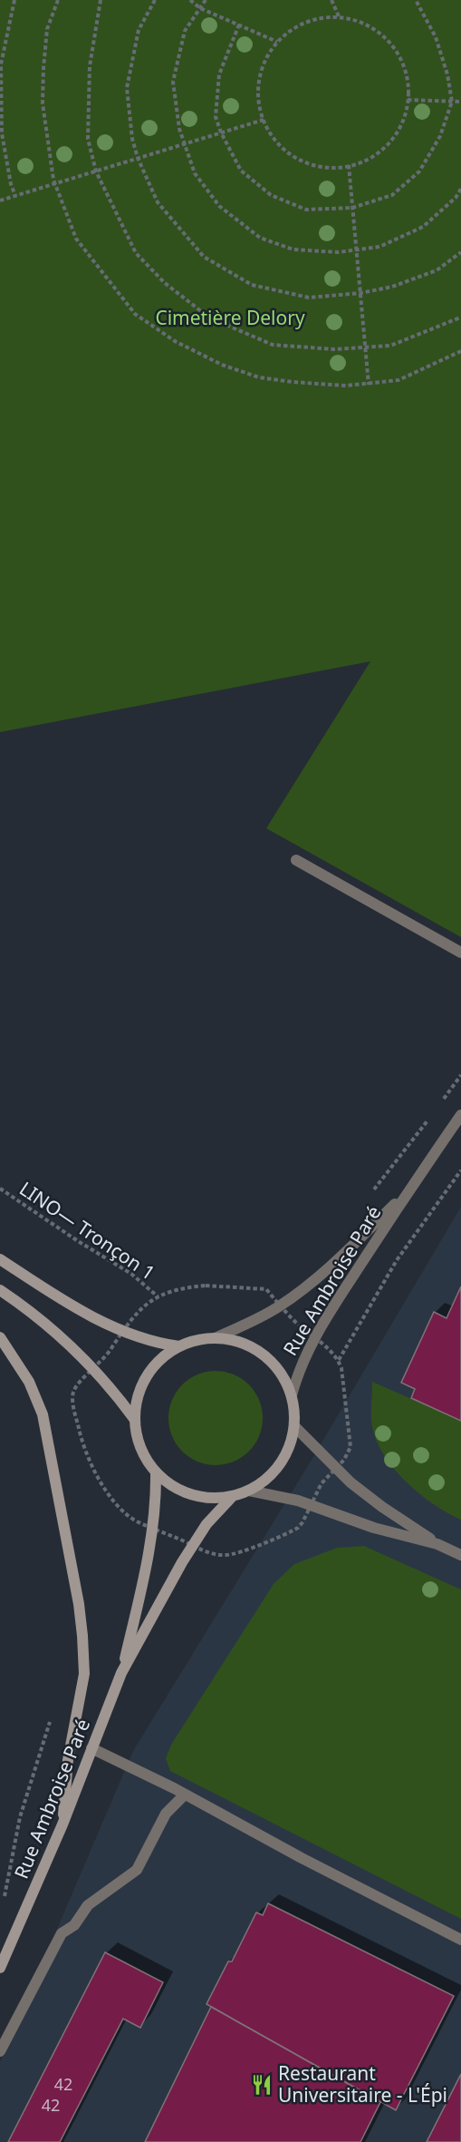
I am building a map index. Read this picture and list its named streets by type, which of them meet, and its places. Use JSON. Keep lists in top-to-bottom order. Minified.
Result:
{"streets":{"main road":["Rue Ambroise Paré"],"path":["LINO— Tronçon 1"]},"parks":["Cimetière Delory"],"places":{"restaurant":["Restaurant Universitaire - L'Épi"]},"house_numbers":["42","42"]}
